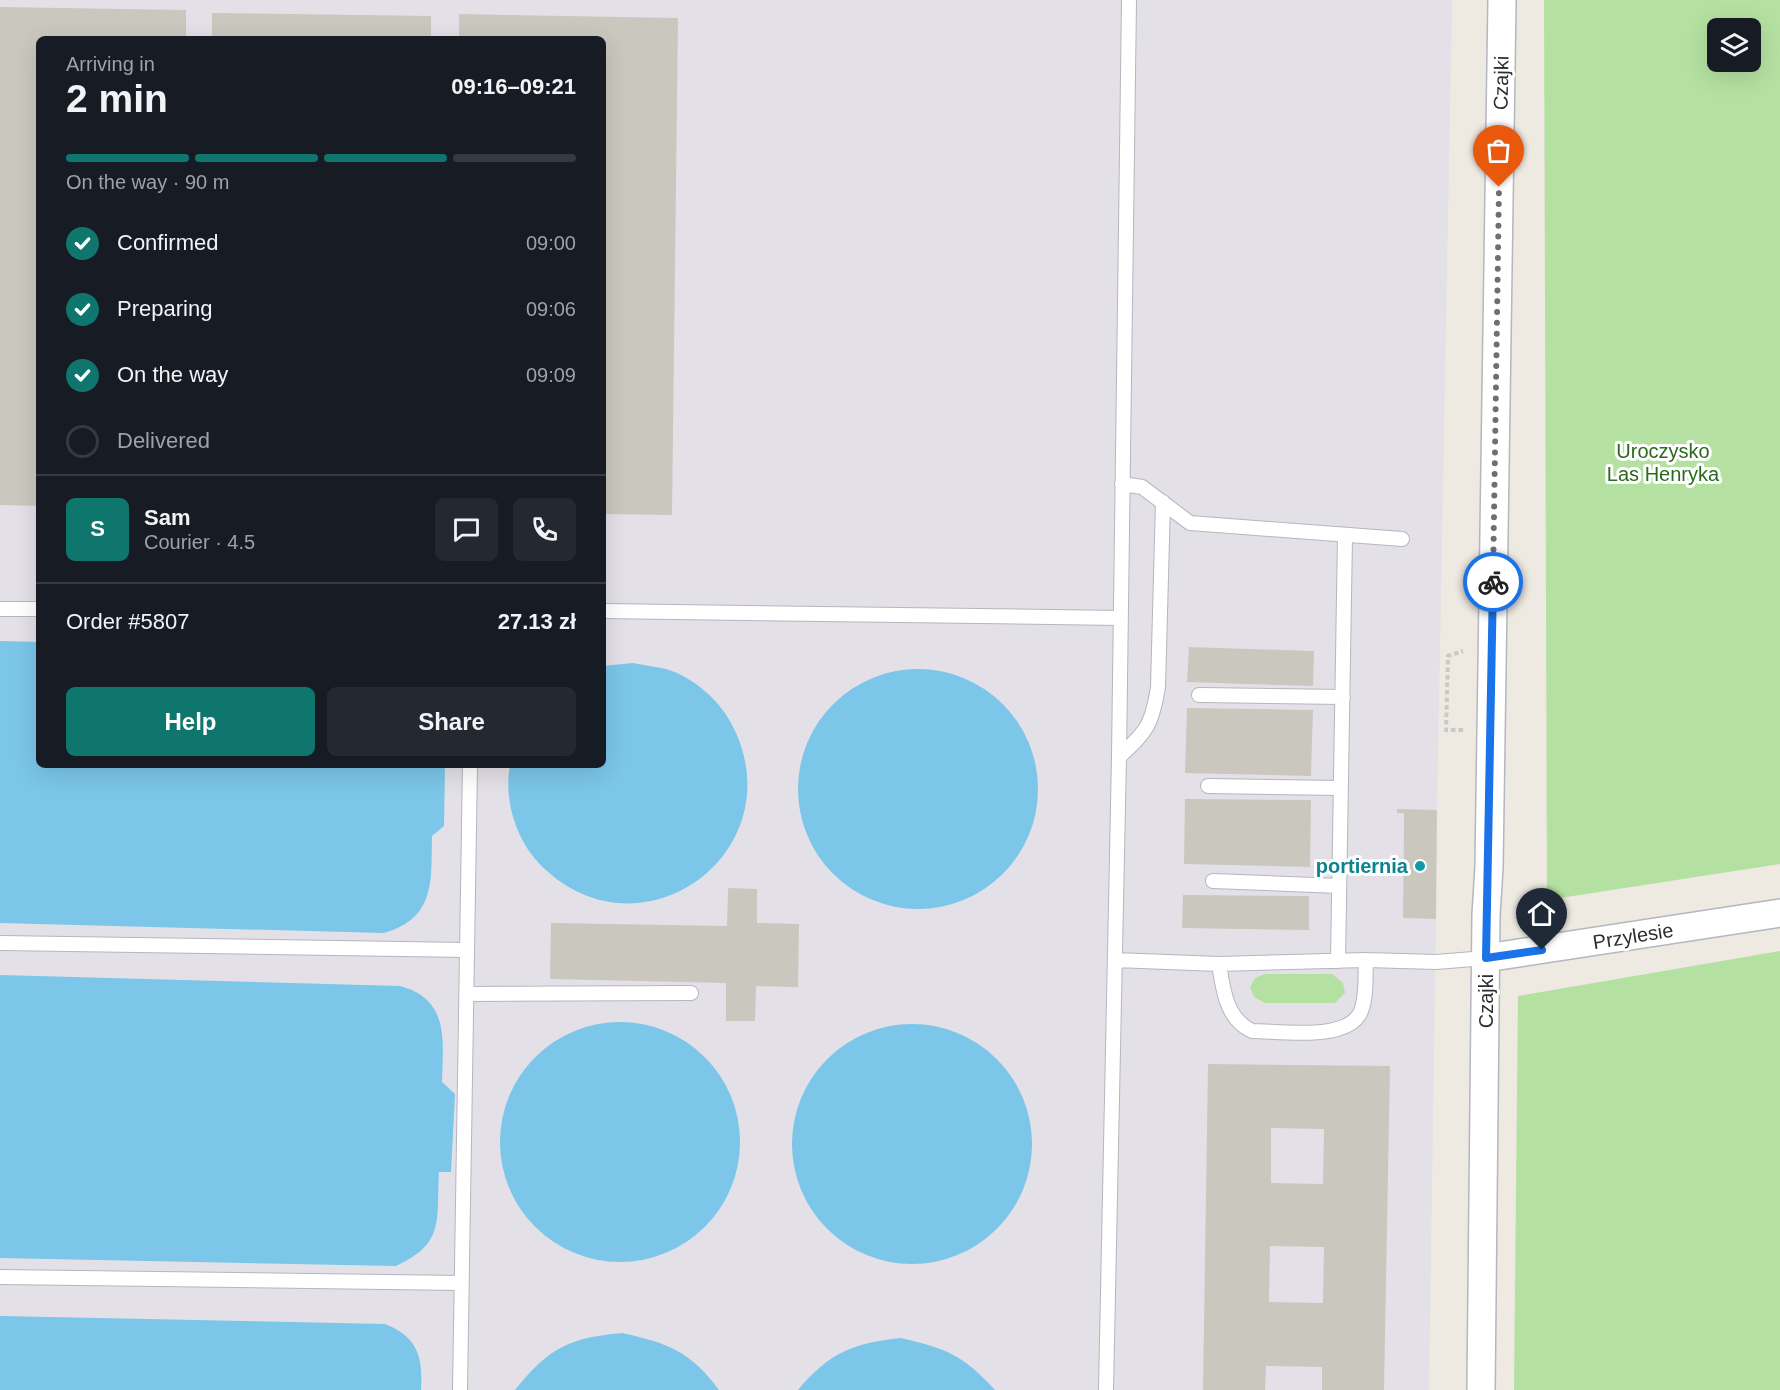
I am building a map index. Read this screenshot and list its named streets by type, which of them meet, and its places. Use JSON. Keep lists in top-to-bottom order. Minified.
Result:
{"streets":{"street":["Czajki","Przylesie"]},"crossings":[["Czajki","Przylesie"]],"parks":["Uroczysko Las Henryka"],"places":["portiernia"],"page":{"heading":["2 min","Arriving in","09:16–09:21"],"panel":["Sam","Courier · 4.5","Order #5807","27.13 zł"],"bar":"On the way · 90 m","list":[["Confirmed","09:00"],["Preparing","09:06"],["On the way","09:09"],"Delivered"],"round":"S","buttons":["Help","Share"]}}
